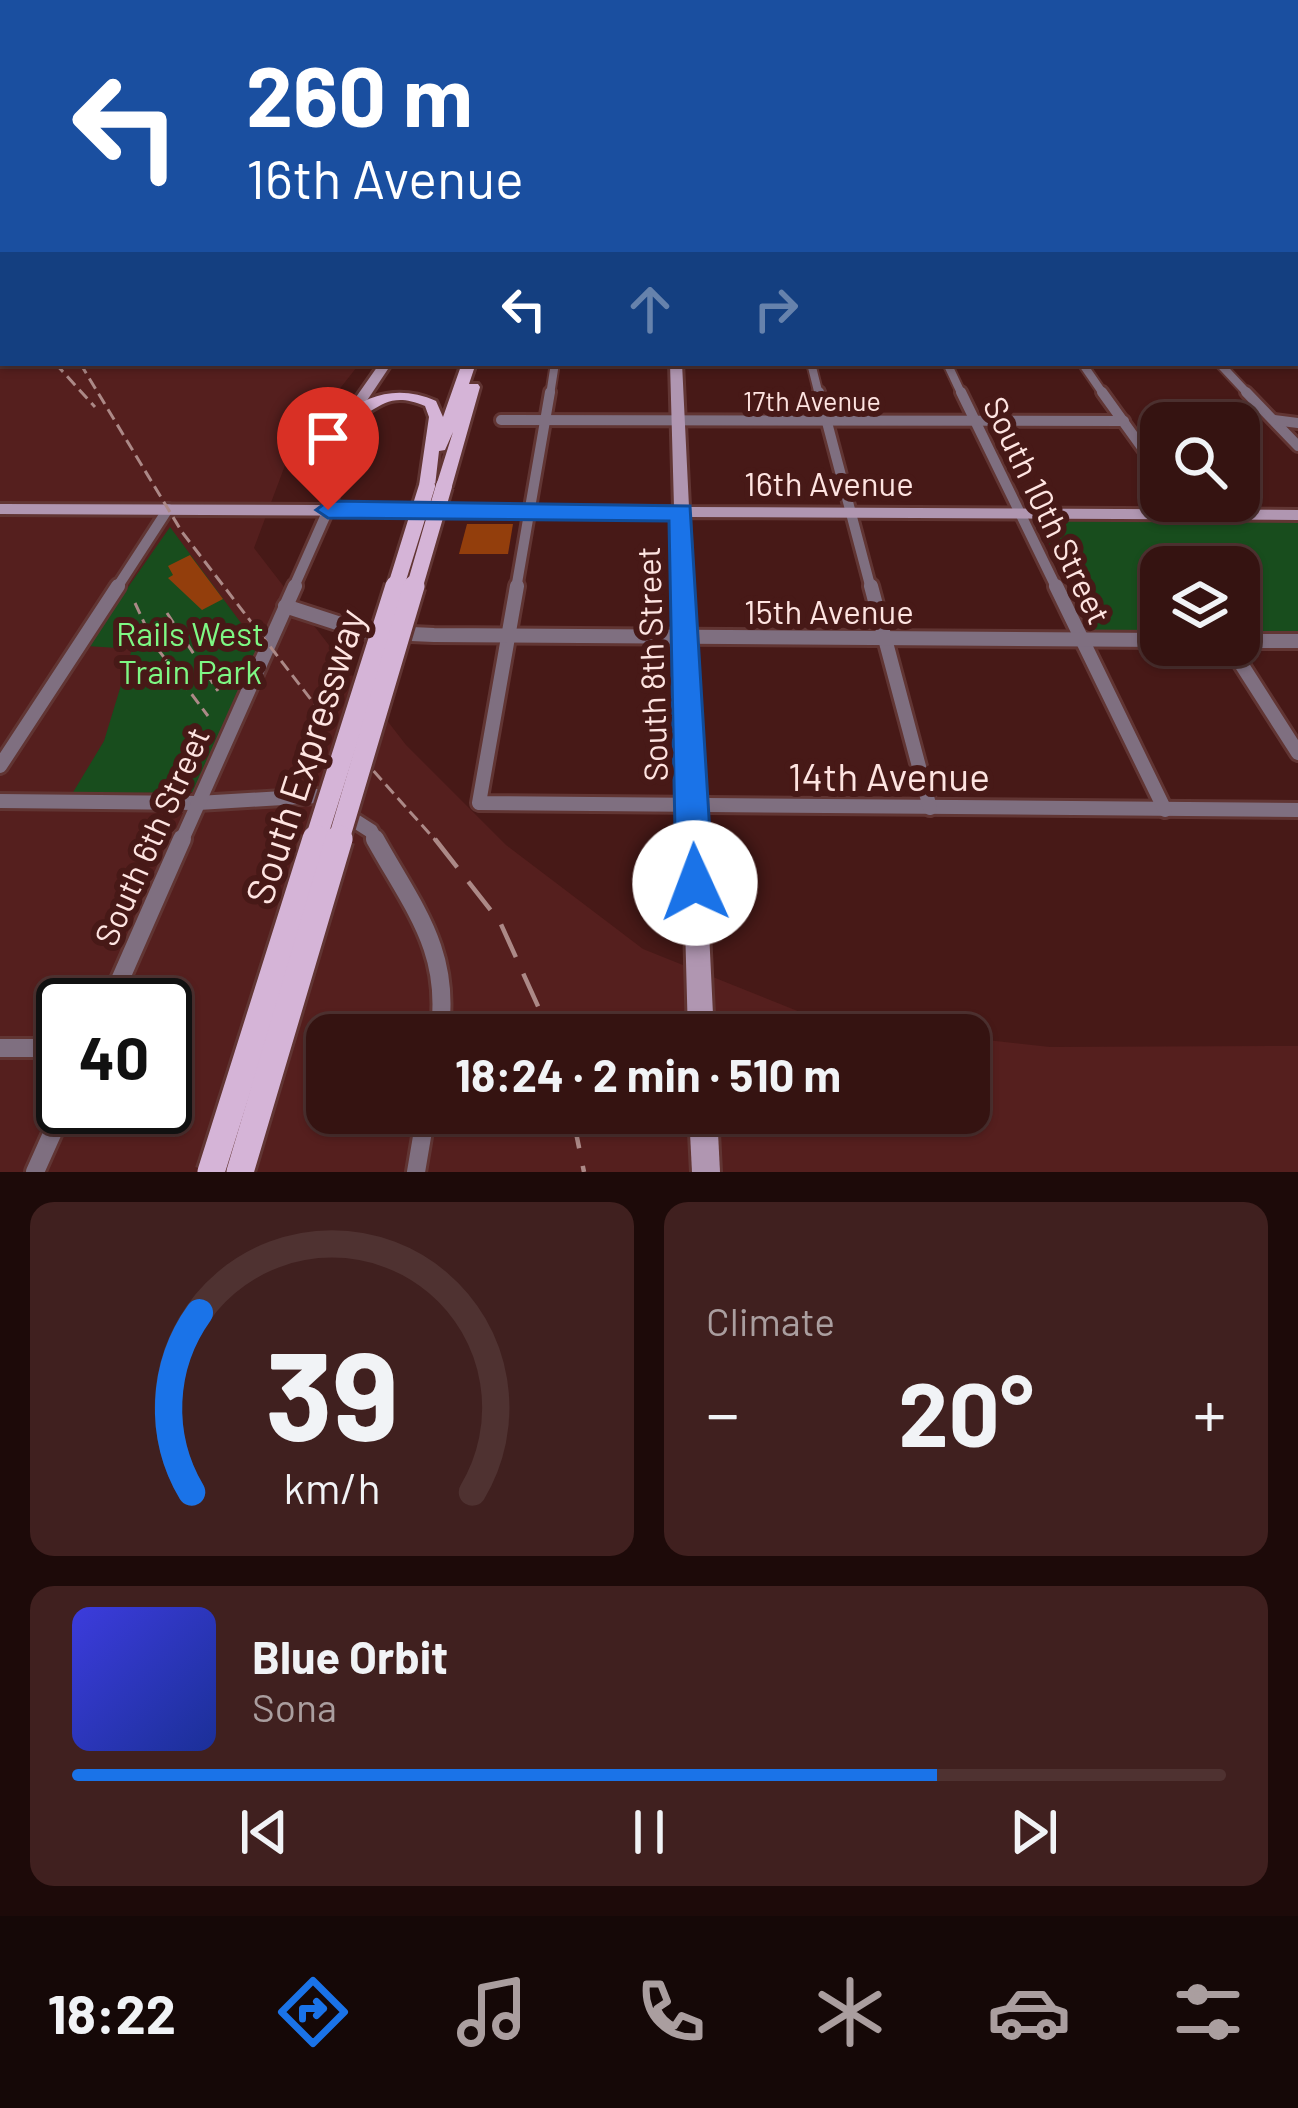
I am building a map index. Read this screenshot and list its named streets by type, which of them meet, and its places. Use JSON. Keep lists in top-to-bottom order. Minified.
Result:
{"streets":{"main road":["South Expressway"],"street":["17th Avenue","16th Avenue","South 10th Street","15th Avenue","South 8th Street","14th Avenue","South 6th Street"]},"crossings":[["17th Avenue","South 10th Street"],["17th Avenue","South 8th Street"],["16th Avenue","South 10th Street"],["16th Avenue","South 8th Street"],["16th Avenue","South 6th Street"],["South 10th Street","15th Avenue"],["South 10th Street","14th Avenue"],["15th Avenue","South 8th Street"],["15th Avenue","14th Avenue"],["15th Avenue","South 6th Street"],["South 8th Street","14th Avenue"]],"parks":["Rails West Train Park"],"page":{"turn":["260 m","16th Avenue"],"limit":"40","trip":"18:24 · 2 min · 510 m","tile":"Climate","heat":["−","20°","+"],"song":["Blue Orbit","Sona"],"tabs":"18:22","gauge":["39","km/h"]}}
